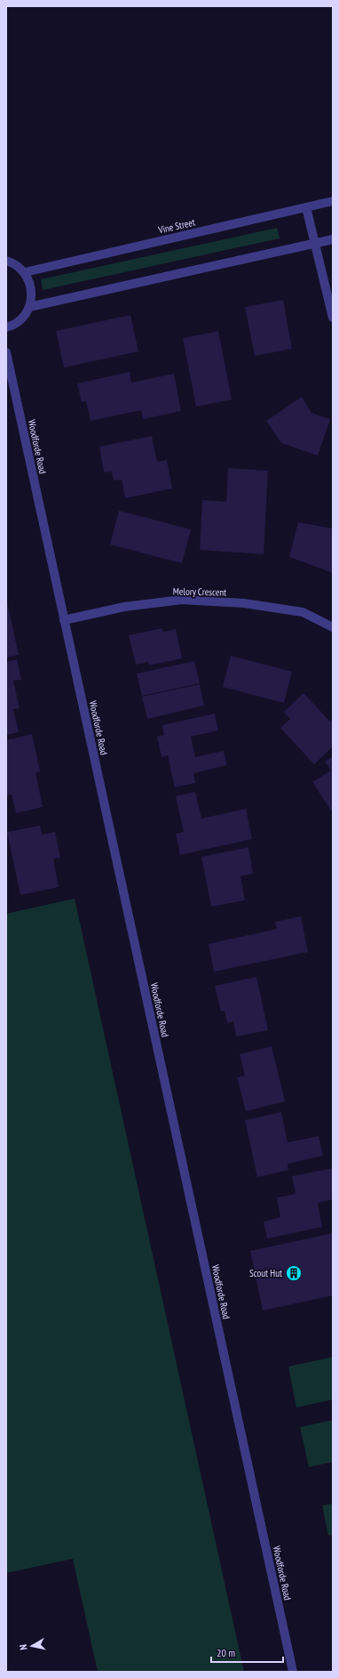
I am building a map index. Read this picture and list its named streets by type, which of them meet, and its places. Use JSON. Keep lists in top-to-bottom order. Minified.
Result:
{"streets":{"street":["Vine Street","Woodforde Road","Melory Crescent"]},"crossings":[["Woodforde Road","Melory Crescent"]],"places":{"building":["Scout Hut"]},"scale_bar":"20 m","north":"left"}
